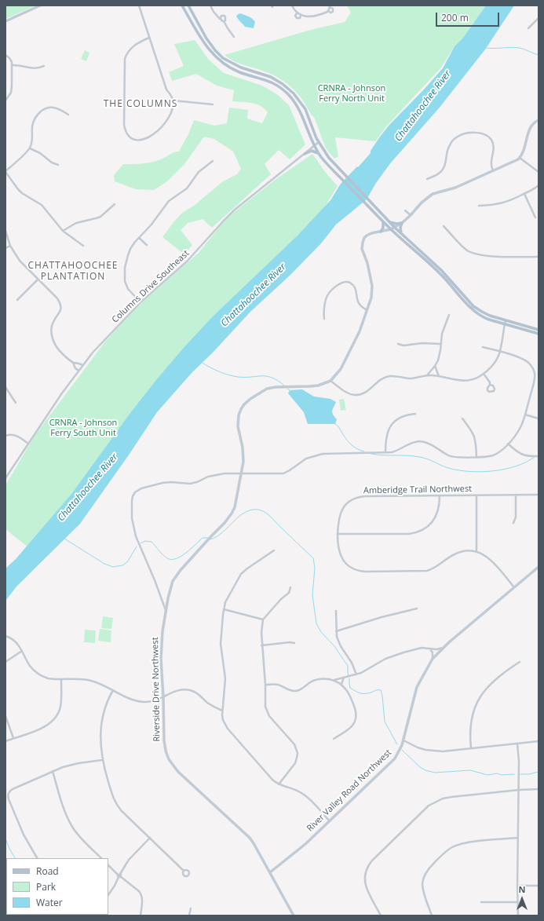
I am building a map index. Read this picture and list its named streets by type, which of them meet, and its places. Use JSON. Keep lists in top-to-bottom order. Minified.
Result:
{"streets":{"street":["Columns Drive Southeast","Amberidge Trail Northwest","Riverside Drive Northwest","River Valley Road Northwest"]},"crossings":[["Amberidge Trail Northwest","River Valley Road Northwest"],["Riverside Drive Northwest","River Valley Road Northwest"]],"districts":["THE COLUMNS","CHATTAHOOCHEE PLANTATION"],"water":["Chattahoochee River"],"parks":["CRNRA - Johnson Ferry North Unit","CRNRA - Johnson Ferry South Unit"],"legend":["Road","Park","Water"],"scale_bar":"200 m","north":"top"}
